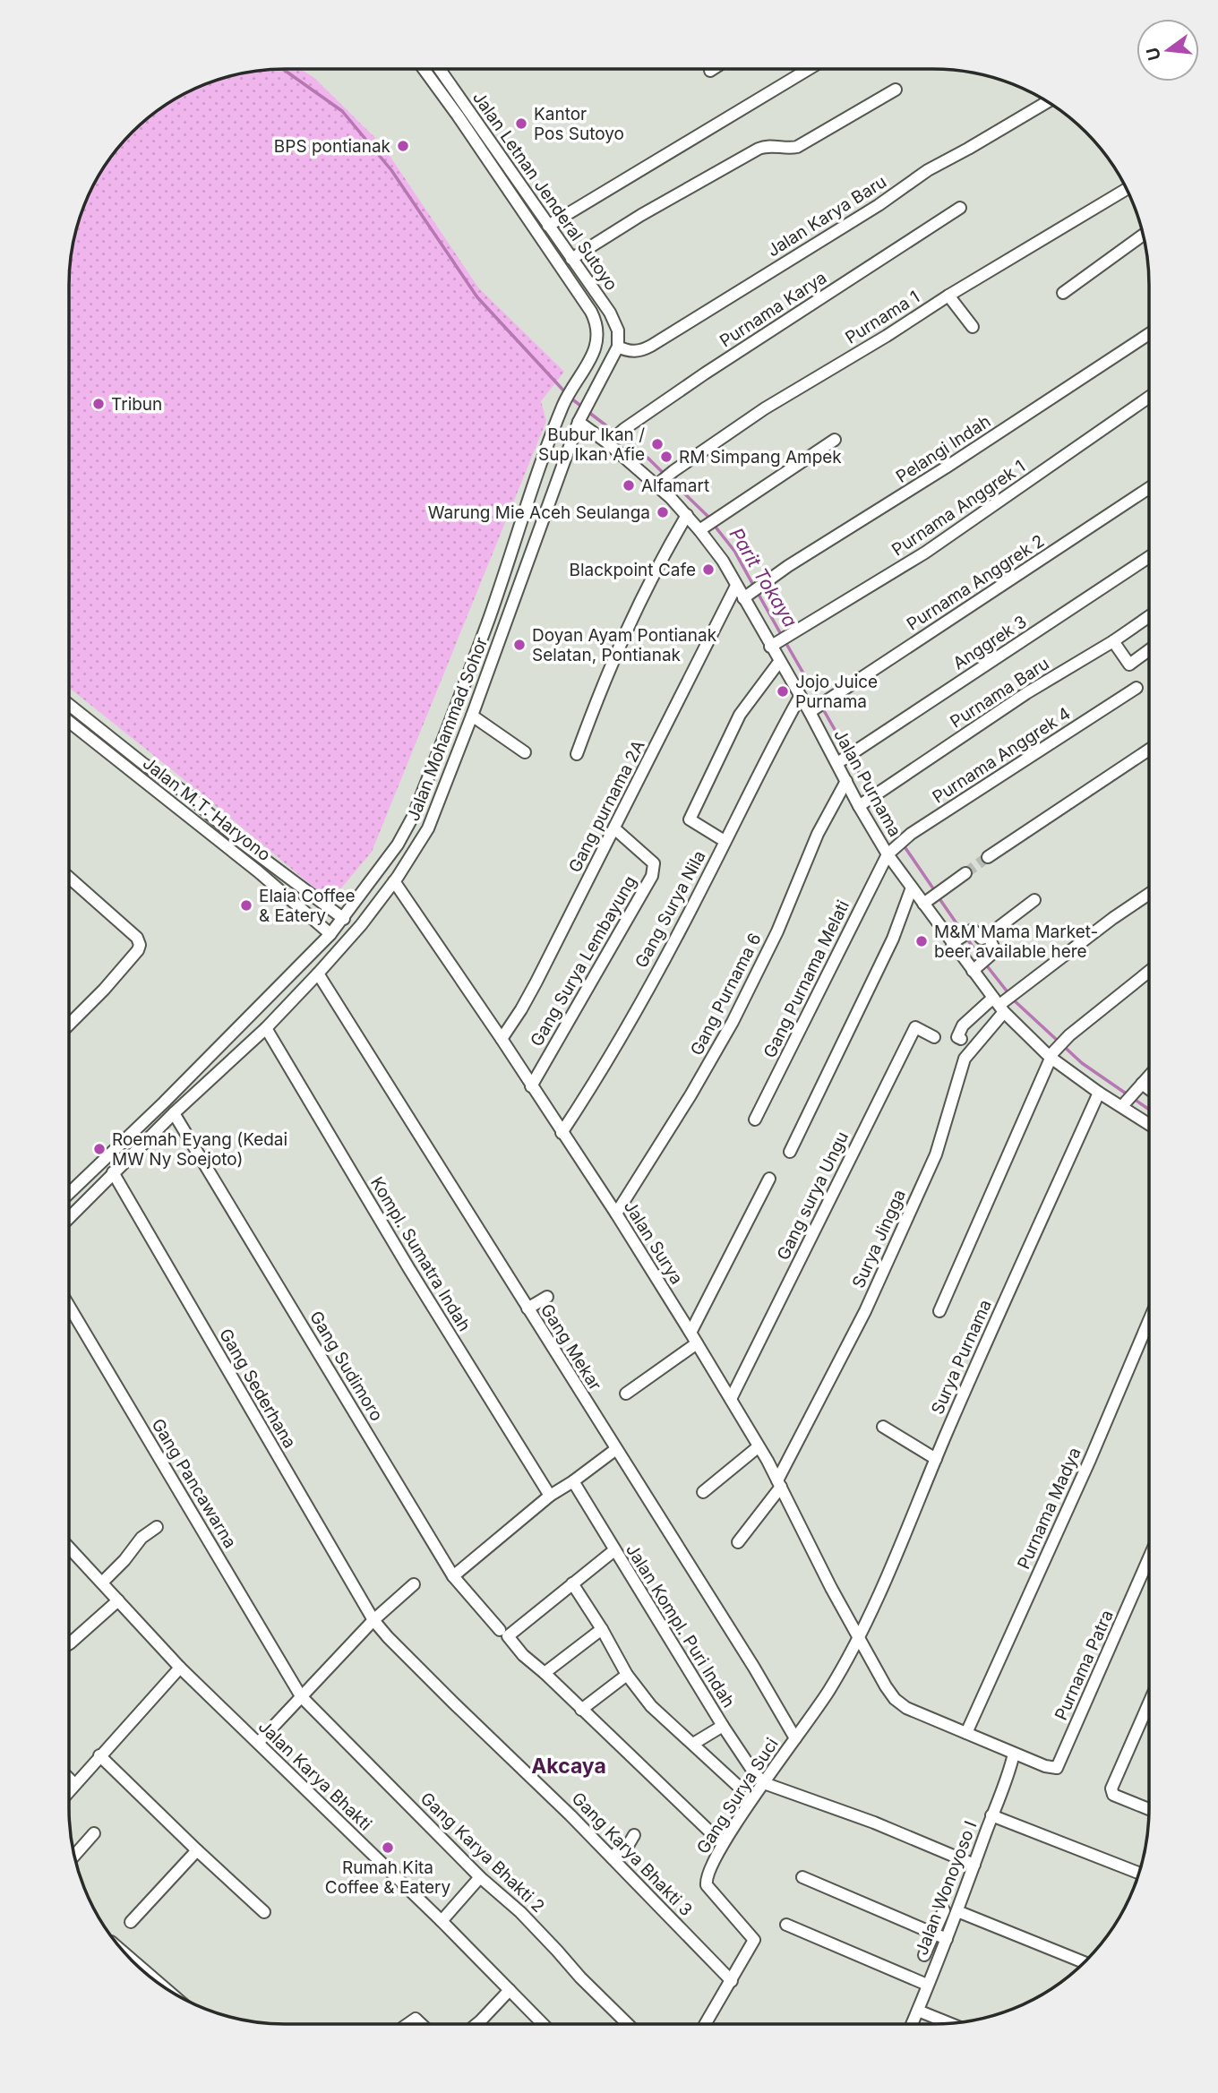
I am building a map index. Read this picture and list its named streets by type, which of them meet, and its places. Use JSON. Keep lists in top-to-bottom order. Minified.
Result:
{"streets":{"street":["Jalan Letnan Jenderal Sutoyo","Jalan Karya Baru","Purnama Karya","Purnama 1","Pelangi Indah","Purnama Anggrek 1","Purnama Anggrek 2","Anggrek 3","Purnama Baru","Jalan Mohammad Sohor","Purnama Anggrek 4","Jalan Purnama","Gang purnama 2A","Jalan M.T. Haryono","Gang Surya Nila","Gang Surya Lembayung","Gang Purnama Melati","Gang Purnama 6","Gang surya Ungu","Surya Jingga","Jalan Surya","Kompl. Sumatra Indah","Gang Mekar","Surya Purnama","Gang Sudimoro","Gang Sederhana","Gang Pancawarna","Purnama Madya","Jalan Kompl. Puri Indah","Purnama Patra","Jalan Karya Bhakti","Gang Surya Suci","Gang Karya Bhakti 2","Gang Karya Bhakti 3","Jalan Wonoyoso I"]},"crossings":[["Jalan Letnan Jenderal Sutoyo","Jalan Karya Baru"],["Jalan Letnan Jenderal Sutoyo","Jalan Mohammad Sohor"],["Jalan Karya Baru","Jalan Mohammad Sohor"],["Purnama Karya","Jalan Purnama"],["Purnama 1","Jalan Purnama"],["Pelangi Indah","Jalan Purnama"],["Purnama Anggrek 1","Jalan Purnama"],["Purnama Anggrek 2","Jalan Purnama"],["Anggrek 3","Jalan Purnama"],["Purnama Baru","Jalan Purnama"],["Jalan Mohammad Sohor","Jalan Purnama"],["Jalan Mohammad Sohor","Jalan M.T. Haryono"],["Jalan Mohammad Sohor","Jalan Surya"],["Jalan Mohammad Sohor","Kompl. Sumatra Indah"],["Jalan Mohammad Sohor","Gang Mekar"],["Jalan Mohammad Sohor","Gang Sudimoro"],["Jalan Mohammad Sohor","Gang Sederhana"],["Purnama Anggrek 4","Jalan Purnama"],["Purnama Anggrek 4","Gang Purnama Melati"],["Jalan Purnama","Gang purnama 2A"],["Jalan Purnama","Gang Surya Nila"],["Jalan Purnama","Gang Purnama Melati"],["Jalan Purnama","Gang Purnama 6"],["Jalan Purnama","Surya Jingga"],["Jalan Purnama","Surya Purnama"],["Gang purnama 2A","Gang Surya Lembayung"],["Gang purnama 2A","Jalan Surya"],["Gang Surya Nila","Jalan Surya"],["Gang Surya Lembayung","Jalan Surya"],["Gang Purnama 6","Jalan Surya"],["Gang surya Ungu","Jalan Surya"],["Surya Jingga","Jalan Surya"],["Jalan Surya","Surya Purnama"],["Jalan Surya","Purnama Madya"],["Jalan Surya","Purnama Patra"],["Jalan Surya","Gang Surya Suci"],["Jalan Surya","Jalan Wonoyoso I"],["Gang Mekar","Gang Surya Suci"],["Surya Purnama","Gang Surya Suci"],["Gang Sudimoro","Gang Surya Suci"],["Gang Sederhana","Gang Karya Bhakti 3"],["Gang Pancawarna","Gang Karya Bhakti 2"],["Jalan Kompl. Puri Indah","Gang Surya Suci"],["Purnama Patra","Jalan Wonoyoso I"],["Gang Surya Suci","Gang Karya Bhakti 3"]],"districts":["Akcaya"],"water":["Parit Tokaya"],"places":["Kantor Pos Sutoyo","BPS pontianak","Tribun","Bubur Ikan / Sup Ikan Afie","RM Simpang Ampek","Alfamart","Warung Mie Aceh Seulanga","Blackpoint Cafe","Doyan Ayam Pontianak Selatan, Pontianak","Jojo Juice Purnama","Elaia Coffee & Eatery","M&M Mama Market- beer available here","Roemah Eyang (Kedai MW Ny Soejoto)","Rumah Kita Coffee & Eatery"],"north":"left"}
